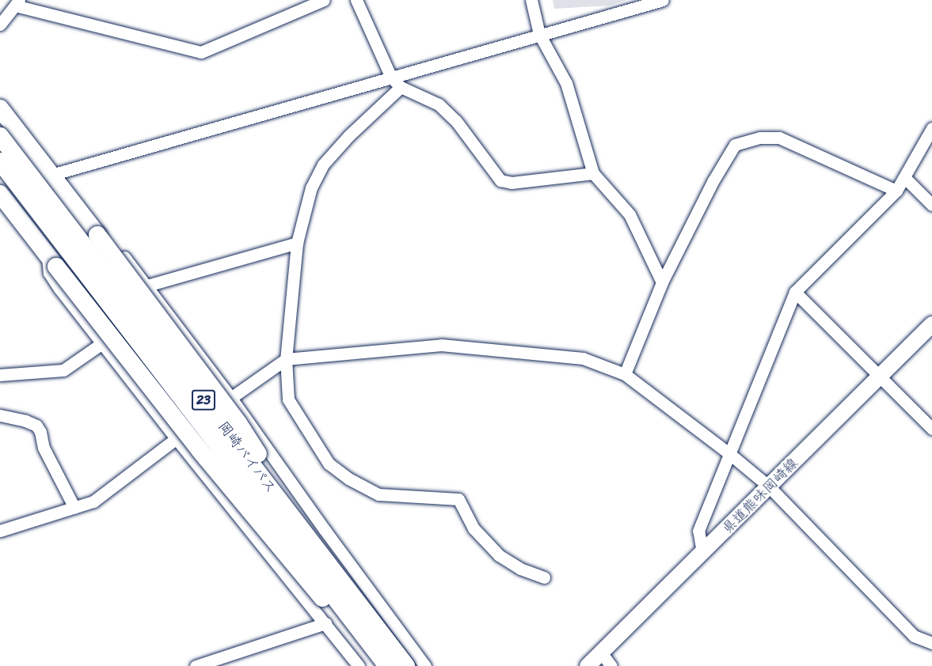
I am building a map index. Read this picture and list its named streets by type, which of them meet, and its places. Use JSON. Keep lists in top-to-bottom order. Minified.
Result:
{"streets":{"highway":["23","岡崎バイパス"],"main road":["県道熊味岡崎線"]},"crossings":[["23","岡崎バイパス"]]}
